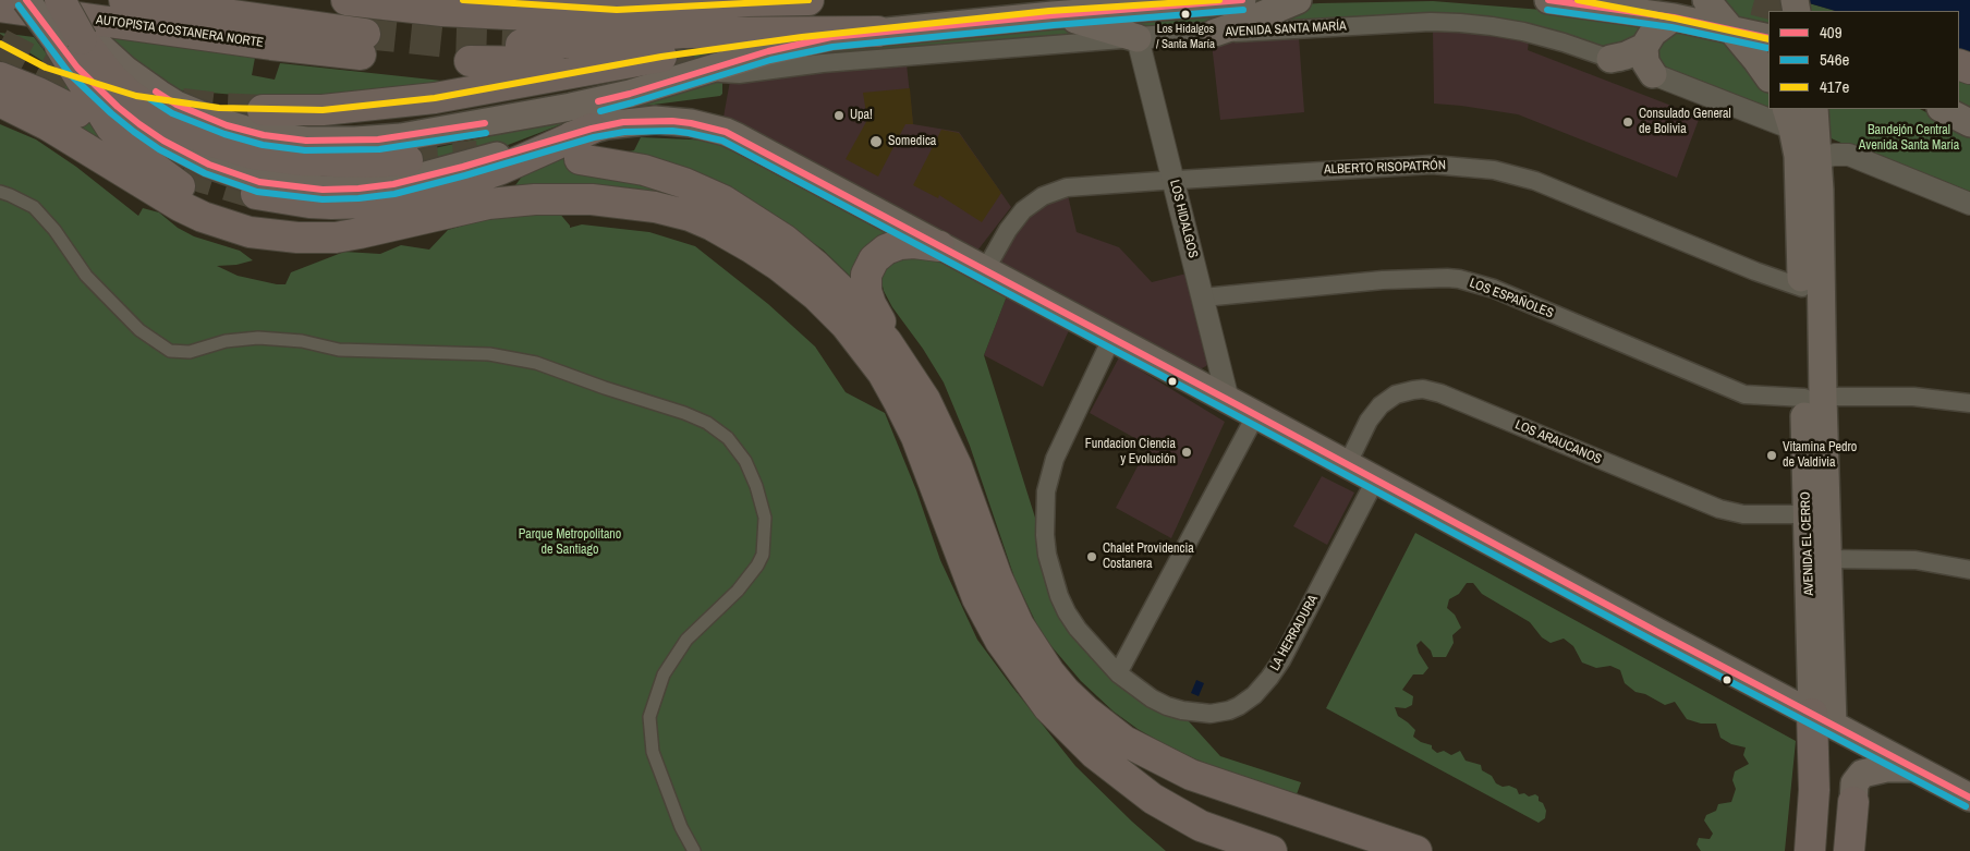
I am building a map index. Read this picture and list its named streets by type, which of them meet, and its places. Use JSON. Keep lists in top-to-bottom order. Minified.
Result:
{"streets":{"highway":["AUTOPISTA COSTANERA NORTE","AVENIDA EL CERRO"],"main road":["AVENIDA SANTA MARÍA"],"street":["ALBERTO RISOPATRÓN","LOS HIDALGOS","LOS ESPAÑOLES","LOS ARAUCANOS","LA HERRADURA"]},"crossings":[["AVENIDA SANTA MARÍA","LOS HIDALGOS"],["AVENIDA SANTA MARÍA","AVENIDA EL CERRO"],["ALBERTO RISOPATRÓN","LOS HIDALGOS"],["ALBERTO RISOPATRÓN","AVENIDA EL CERRO"],["LOS HIDALGOS","LOS ESPAÑOLES"],["LOS ESPAÑOLES","AVENIDA EL CERRO"],["LOS ARAUCANOS","AVENIDA EL CERRO"]],"parks":["Bandejón Central Avenida Santa María","Parque Metropolitano de Santiago"],"places":["Los Hidalgos / Santa María","Upa!","Consulado General de Bolivia","Somedica","Fundacion Ciencia y Evolución","Vitamina Pedro de Valdivia","Chalet Providencia Costanera"],"lines":["transit line 409","transit line 417e","transit line 546e"],"legend":["409","546e","417e"]}
